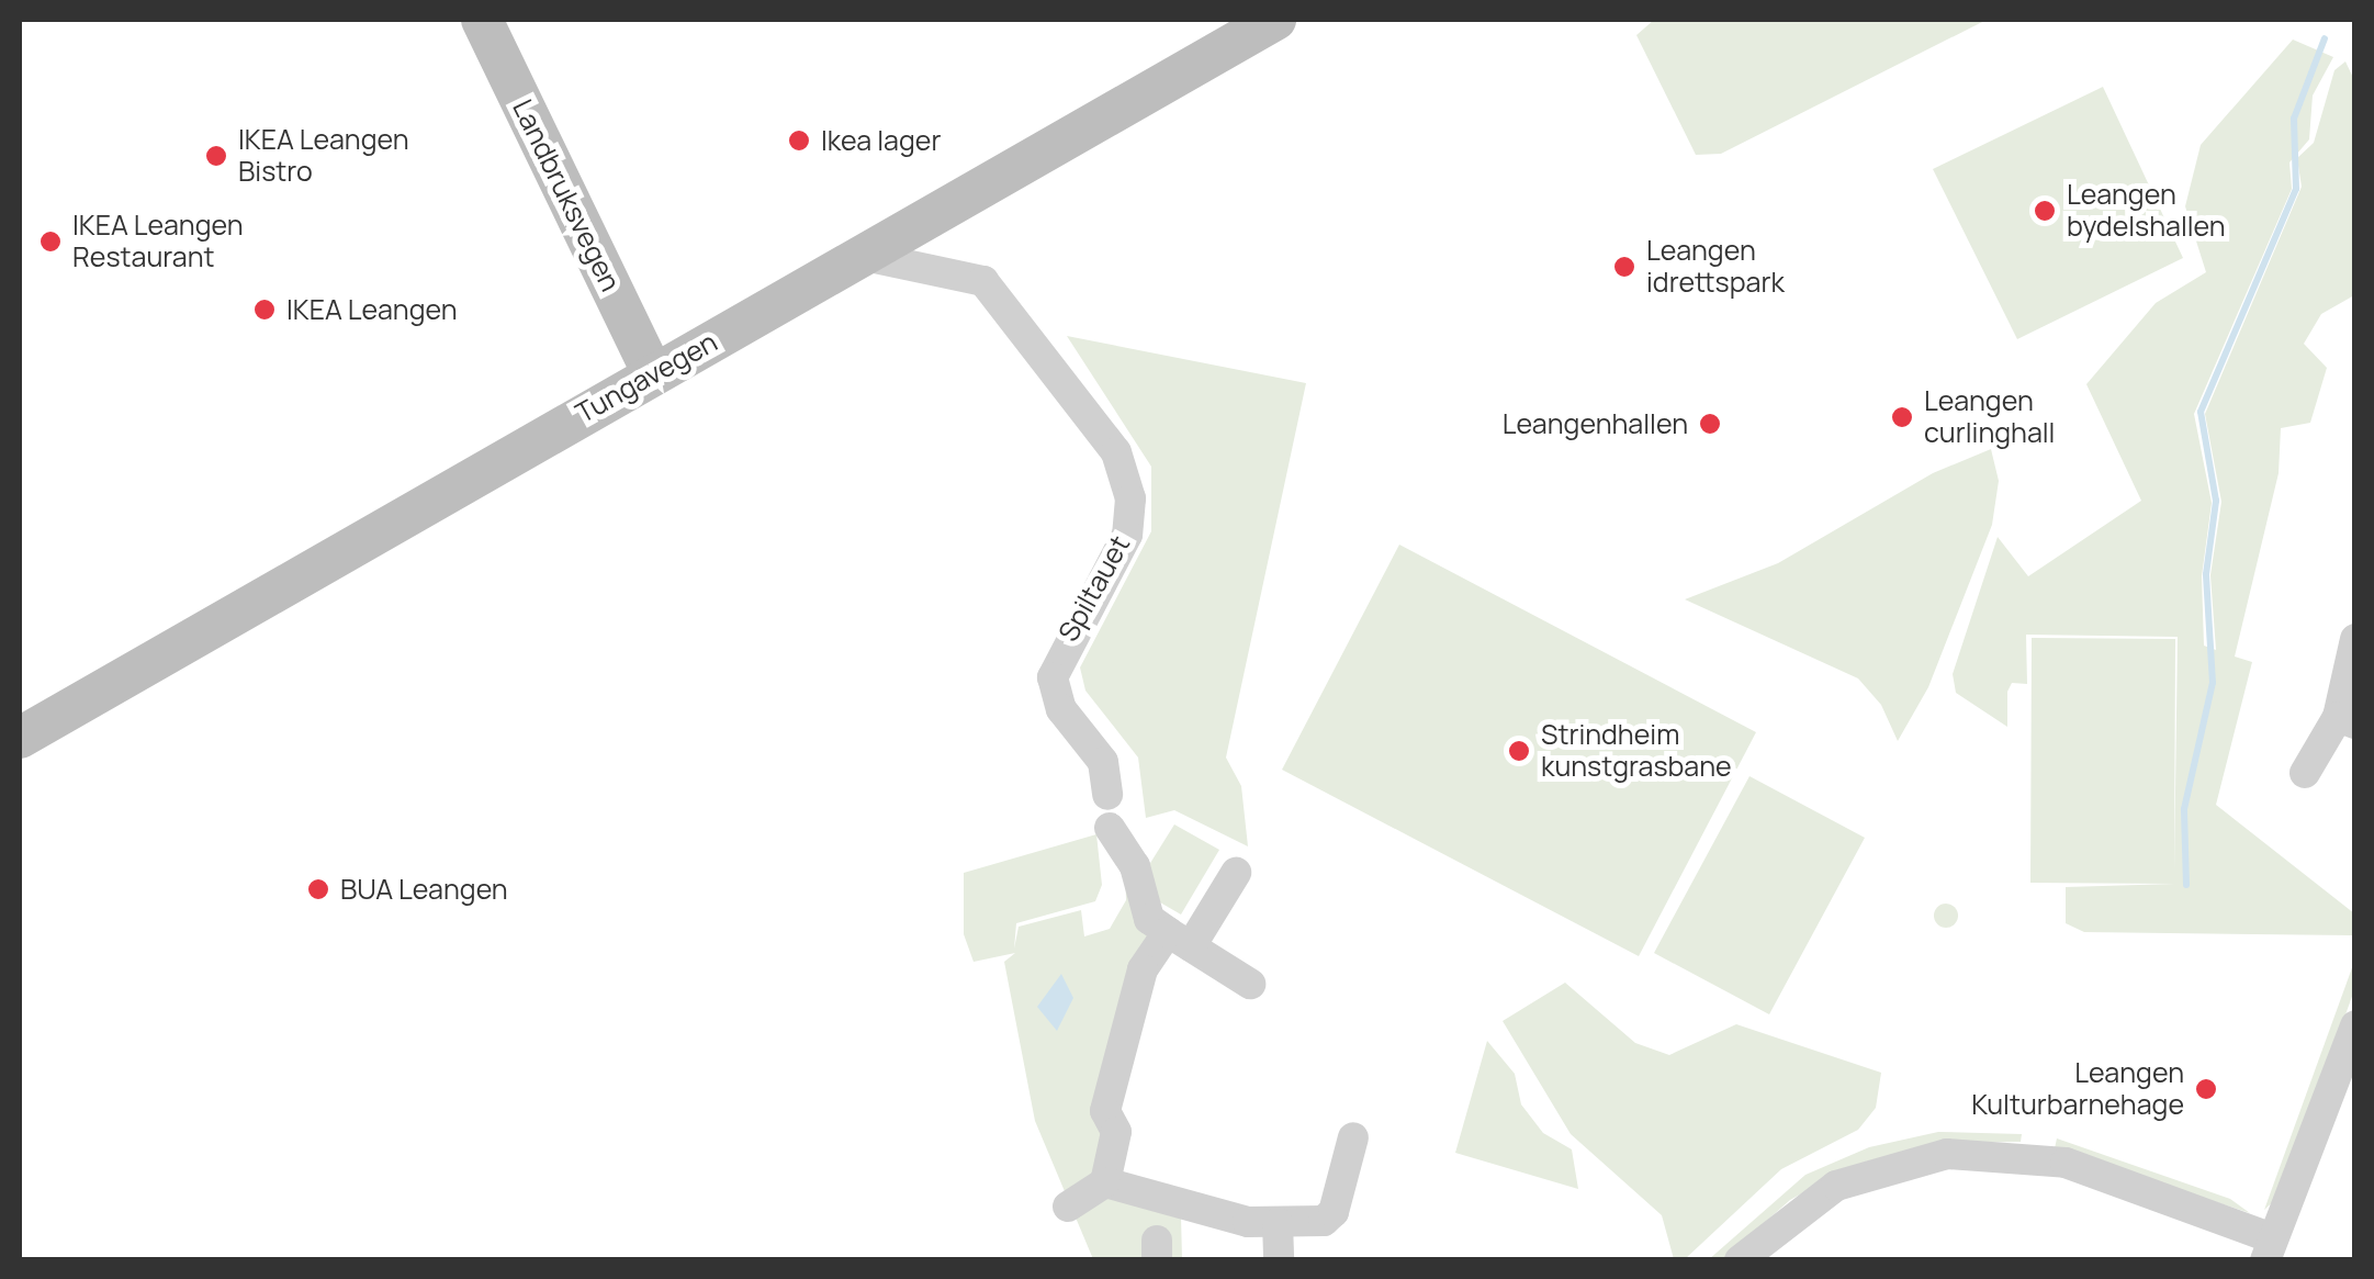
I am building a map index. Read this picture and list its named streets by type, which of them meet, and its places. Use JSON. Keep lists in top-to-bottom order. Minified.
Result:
{"streets":{"street":["Landbruksvegen","Tungavegen","Spiltauet"]},"crossings":[["Landbruksvegen","Tungavegen"],["Tungavegen","Spiltauet"]],"places":["Ikea lager","IKEA Leangen Bistro","Leangen bydelshallen","IKEA Leangen Restaurant","Leangen idrettspark","IKEA Leangen","Leangen curlinghall","Leangenhallen","Strindheim kunstgrasbane","BUA Leangen","Leangen Kulturbarnehage"]}
